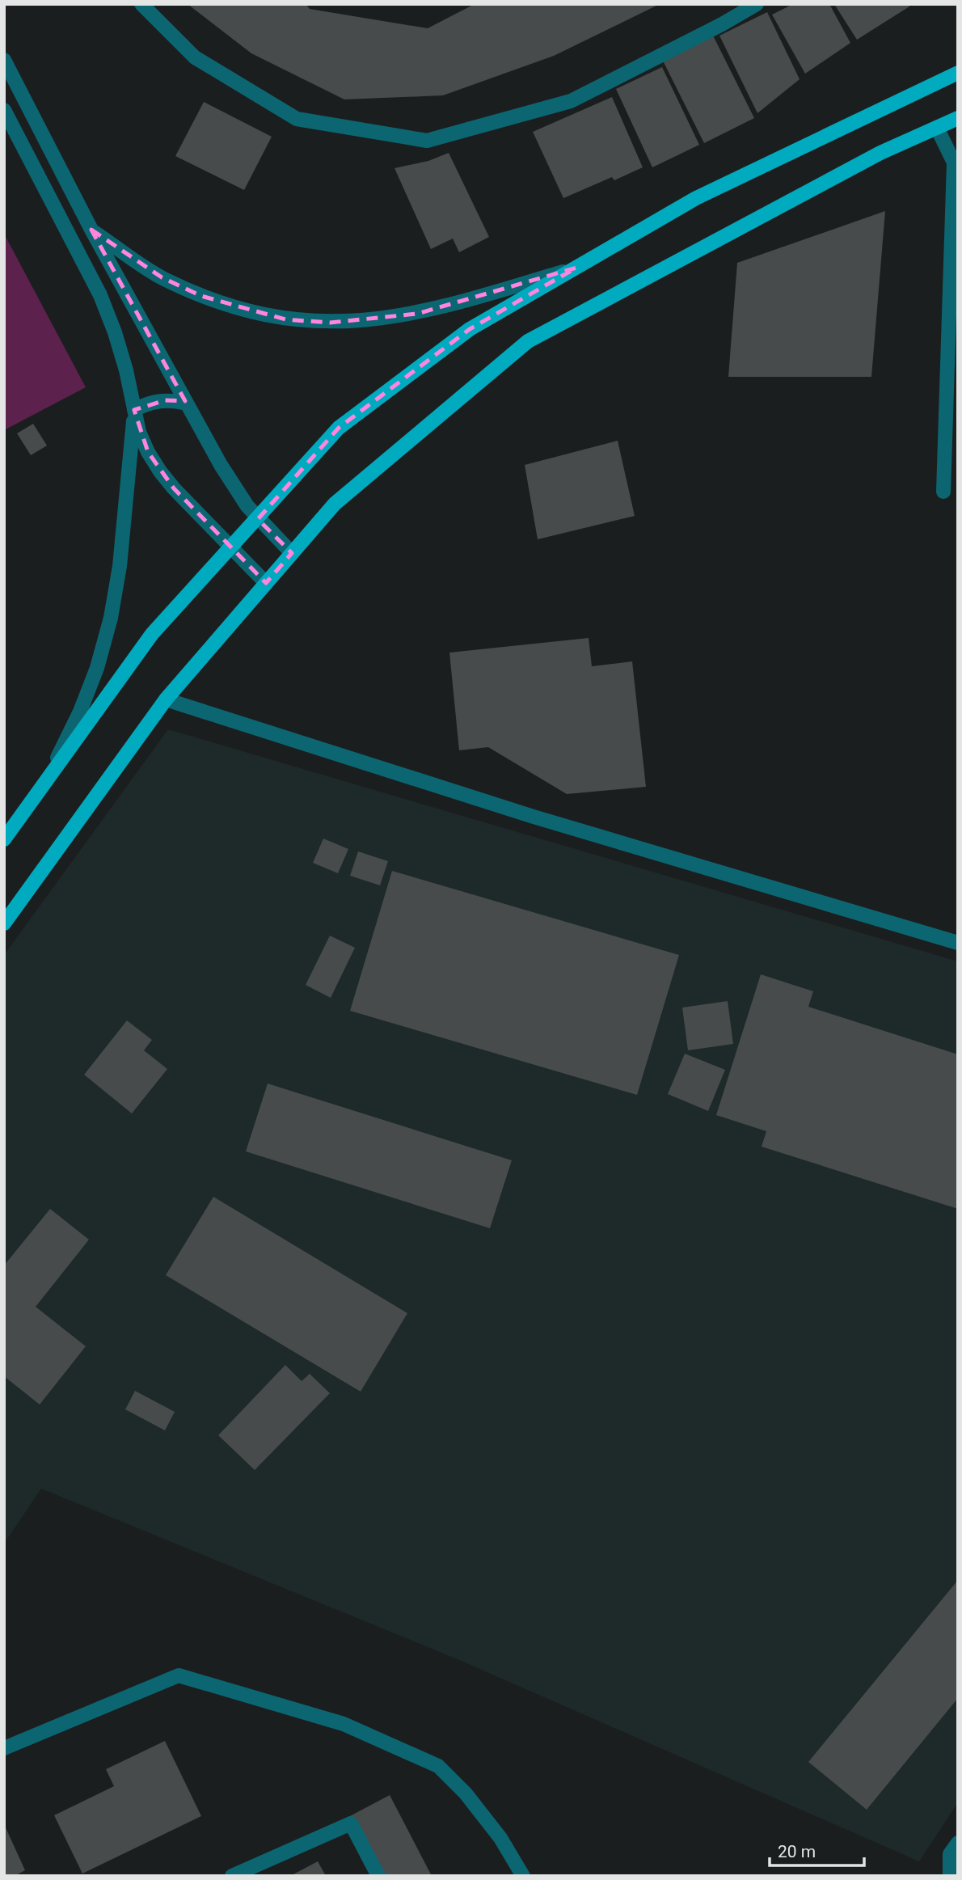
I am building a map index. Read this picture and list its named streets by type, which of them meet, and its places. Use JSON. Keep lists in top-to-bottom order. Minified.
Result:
{"scale_bar":"20 m"}
